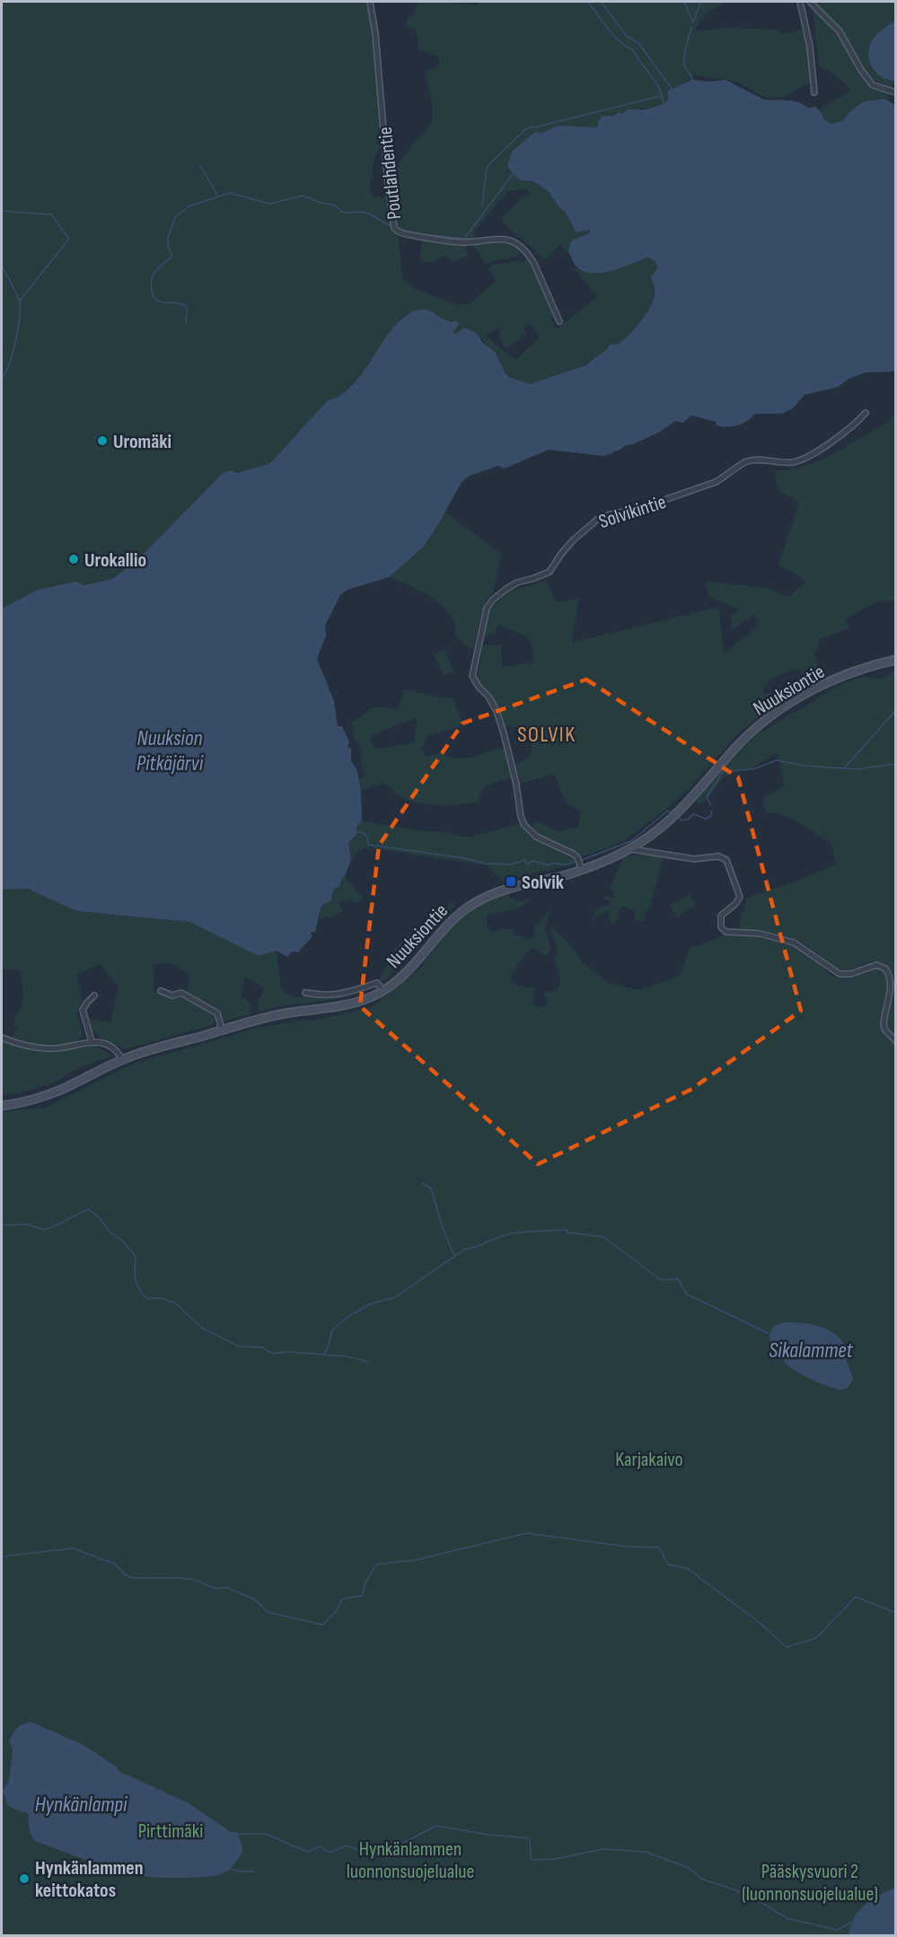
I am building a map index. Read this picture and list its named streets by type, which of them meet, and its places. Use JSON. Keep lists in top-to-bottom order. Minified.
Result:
{"streets":{"street":["Poutlahdentie","Solvikintie","Nuuksiontie"]},"crossings":[["Solvikintie","Nuuksiontie"]],"districts":["SOLVIK"],"water":["Nuuksion Pitkäjärvi","Sikalammet","Hynkänlampi"],"parks":["Karjakaivo","Pirttimäki","Hynkänlammen luonnonsuojelualue","Pääskysvuori 2 (luonnonsuojelualue)"],"places":{"other":["Uromäki","Urokallio","Hynkänlammen keittokatos"],"transit":["Solvik"]}}
